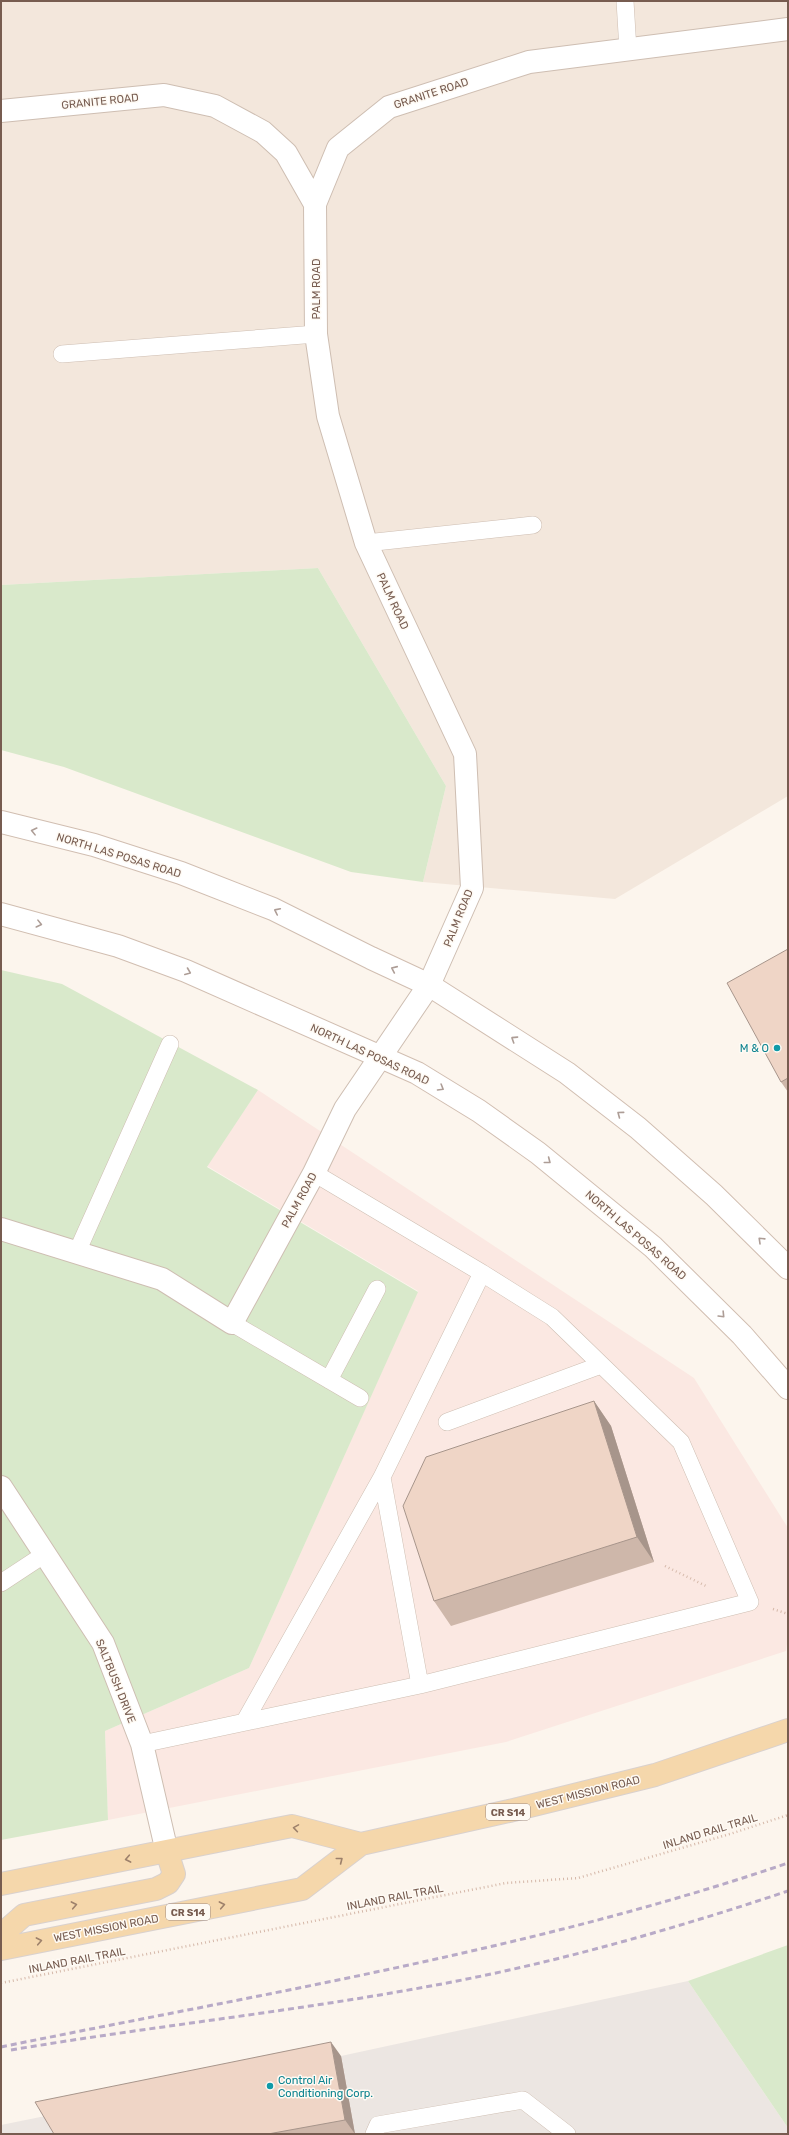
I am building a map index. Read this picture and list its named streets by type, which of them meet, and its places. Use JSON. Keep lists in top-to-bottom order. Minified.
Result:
{"streets":{"main road":["WEST MISSION ROAD","CR S14"],"street":["GRANITE ROAD","PALM ROAD","NORTH LAS POSAS ROAD","SALTBUSH DRIVE"],"path":["INLAND RAIL TRAIL"]},"crossings":[["GRANITE ROAD","PALM ROAD"],["PALM ROAD","NORTH LAS POSAS ROAD"],["SALTBUSH DRIVE","WEST MISSION ROAD"]],"places":["M & O","Control Air Conditioning Corp."]}
